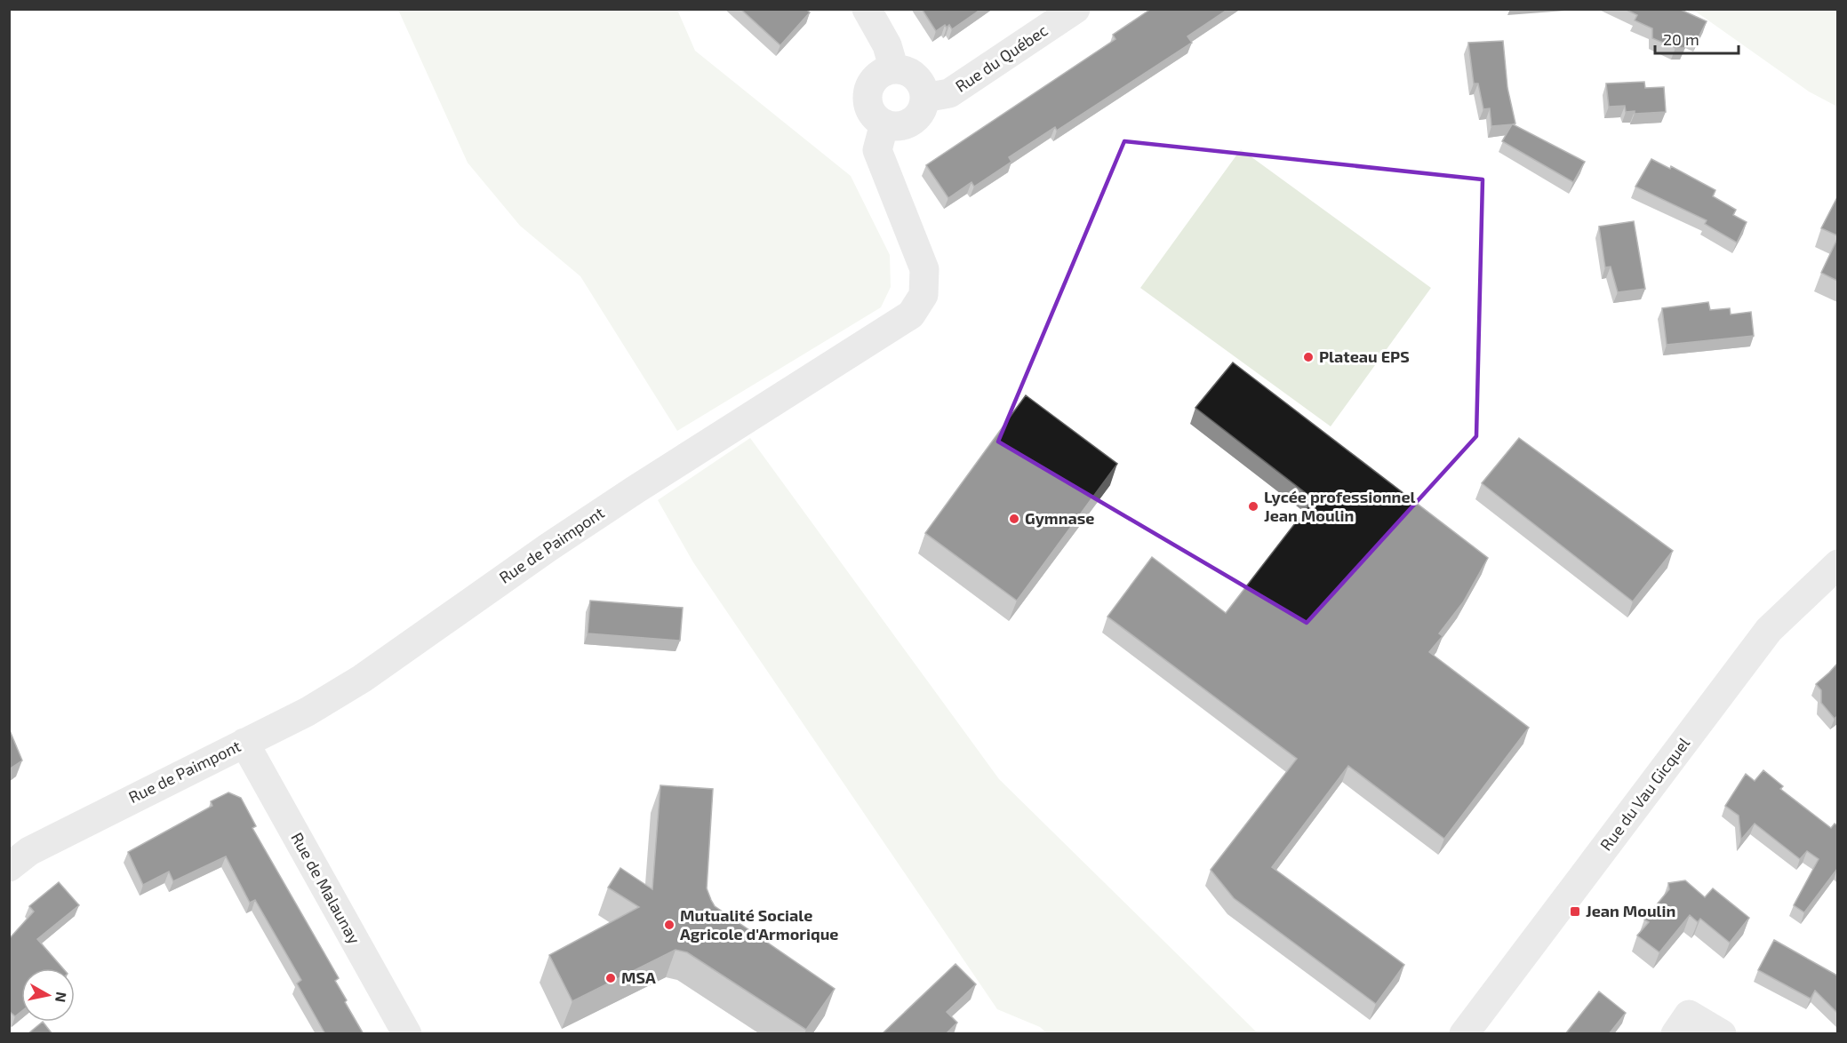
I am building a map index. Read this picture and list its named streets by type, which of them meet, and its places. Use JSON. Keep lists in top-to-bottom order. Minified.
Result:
{"streets":{"street":["Rue du Québec","Rue de Paimpont","Rue du Vau Gicquel","Rue de Malaunay"]},"crossings":[["Rue du Québec","Rue de Paimpont"],["Rue de Paimpont","Rue de Malaunay"]],"places":{"other":["Plateau EPS","Lycée professionnel Jean Moulin","Gymnase","Mutualité Sociale Agricole d'Armorique","MSA"],"transit":["Jean Moulin"]},"scale_bar":"20 m","north":"right"}
